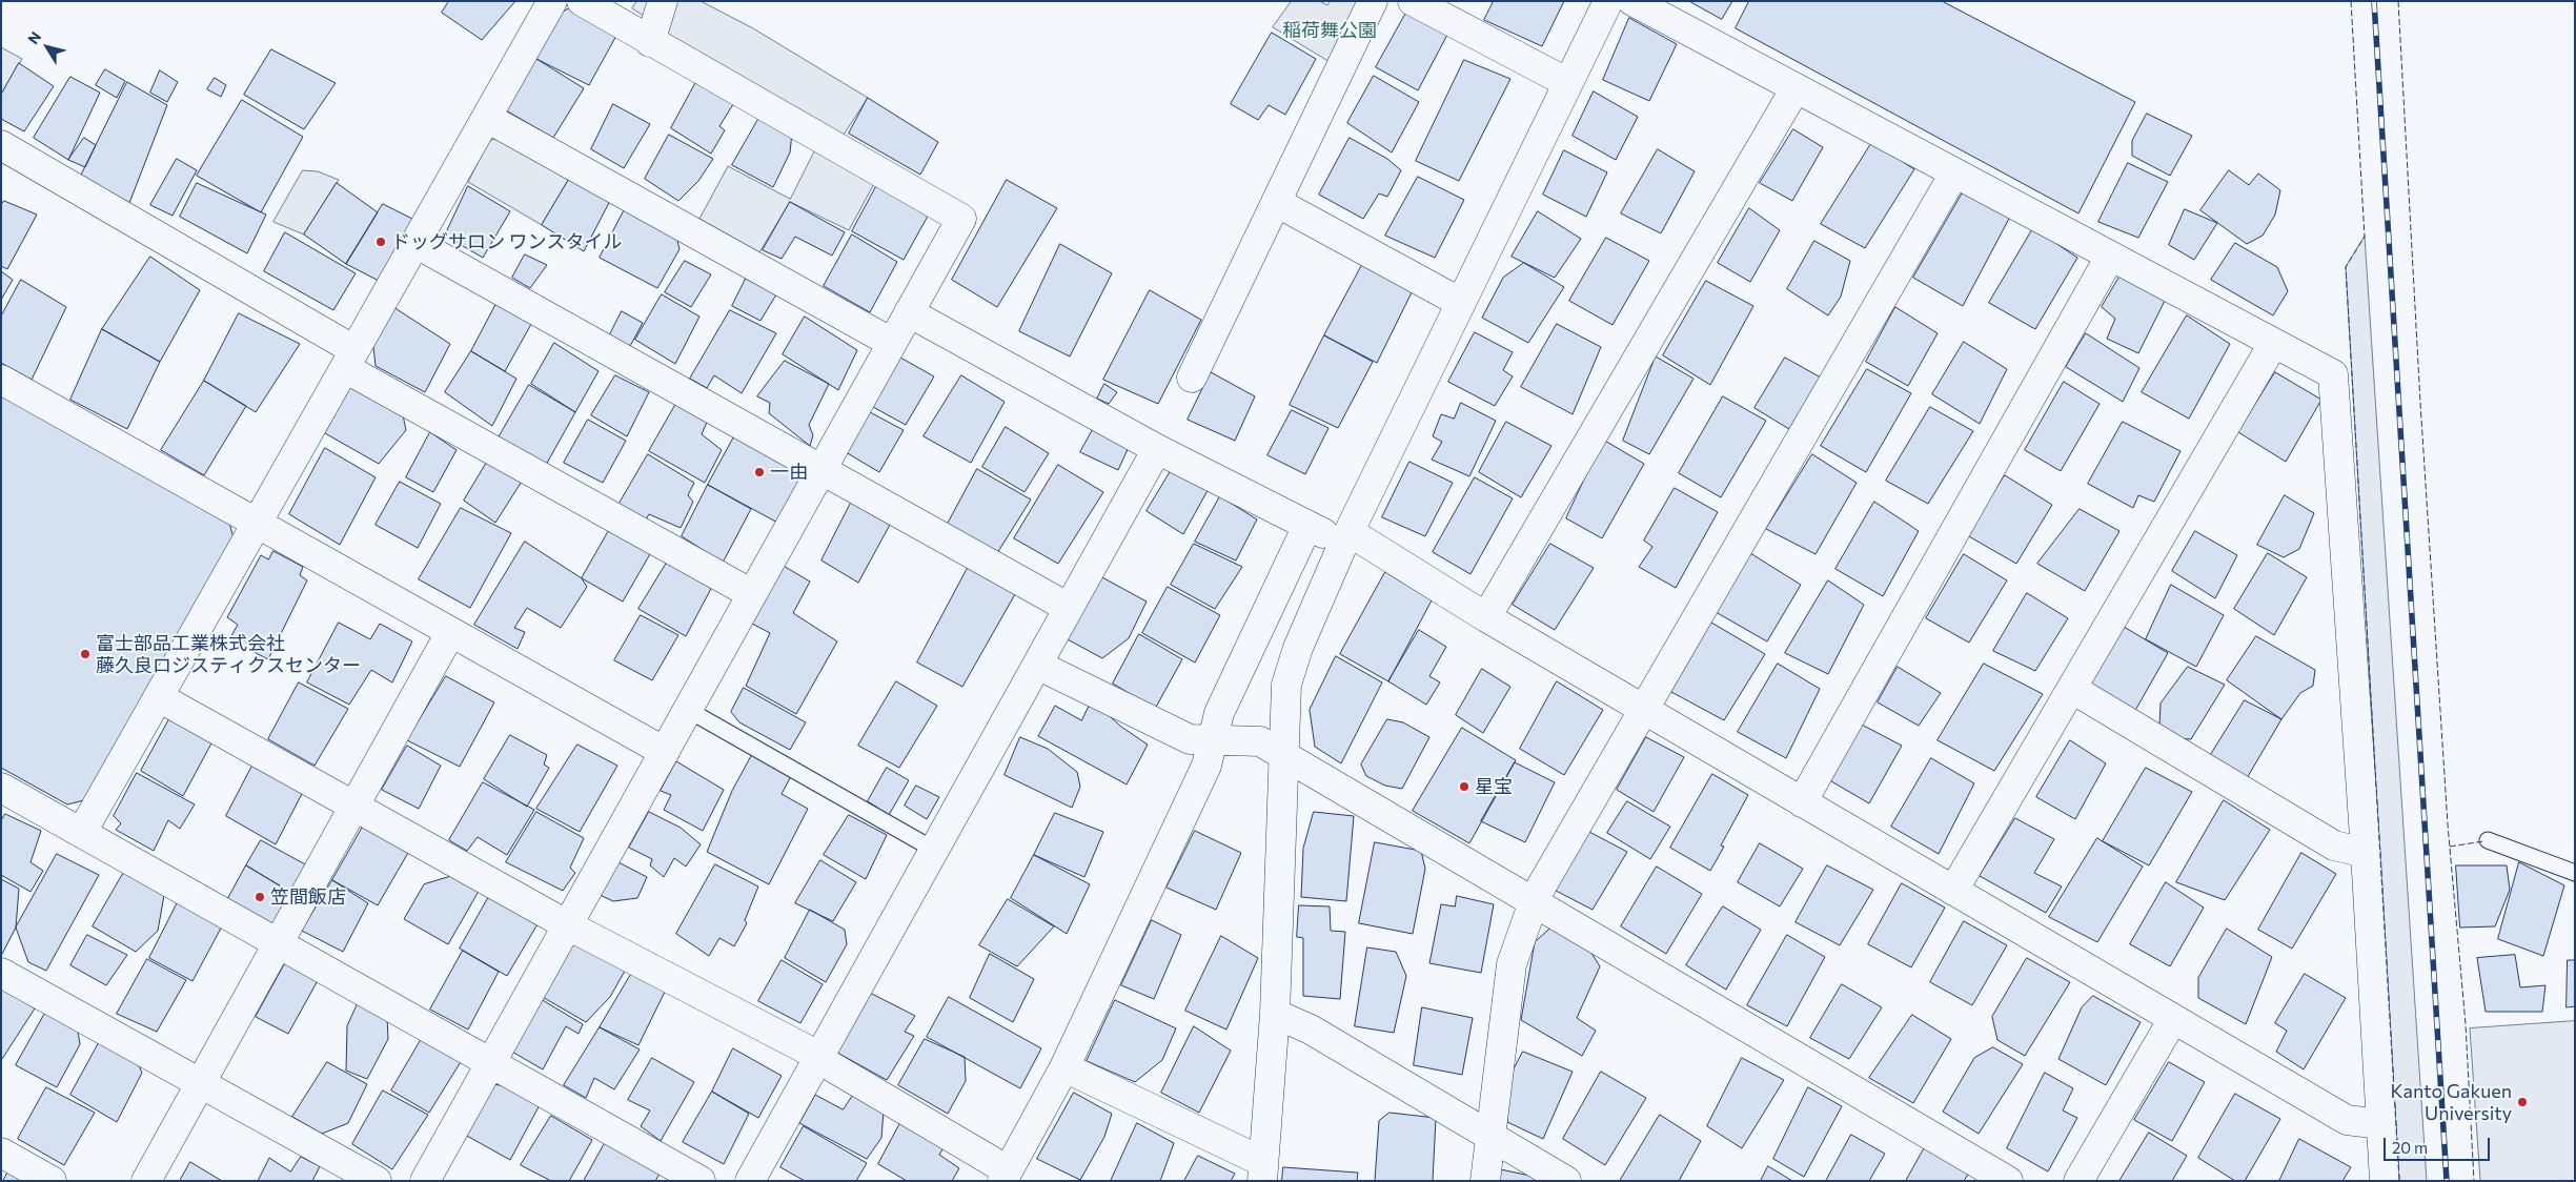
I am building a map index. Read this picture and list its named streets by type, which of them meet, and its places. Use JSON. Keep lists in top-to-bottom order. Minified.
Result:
{"parks":["稲荷舞公園"],"places":["ドッグサロン ワンスタイル","一由","富士部品工業株式会社 藤久良ロジスティクスセンター","星宝","笠間飯店","Kanto Gakuen University"],"scale_bar":"20 m","north":"top left"}
